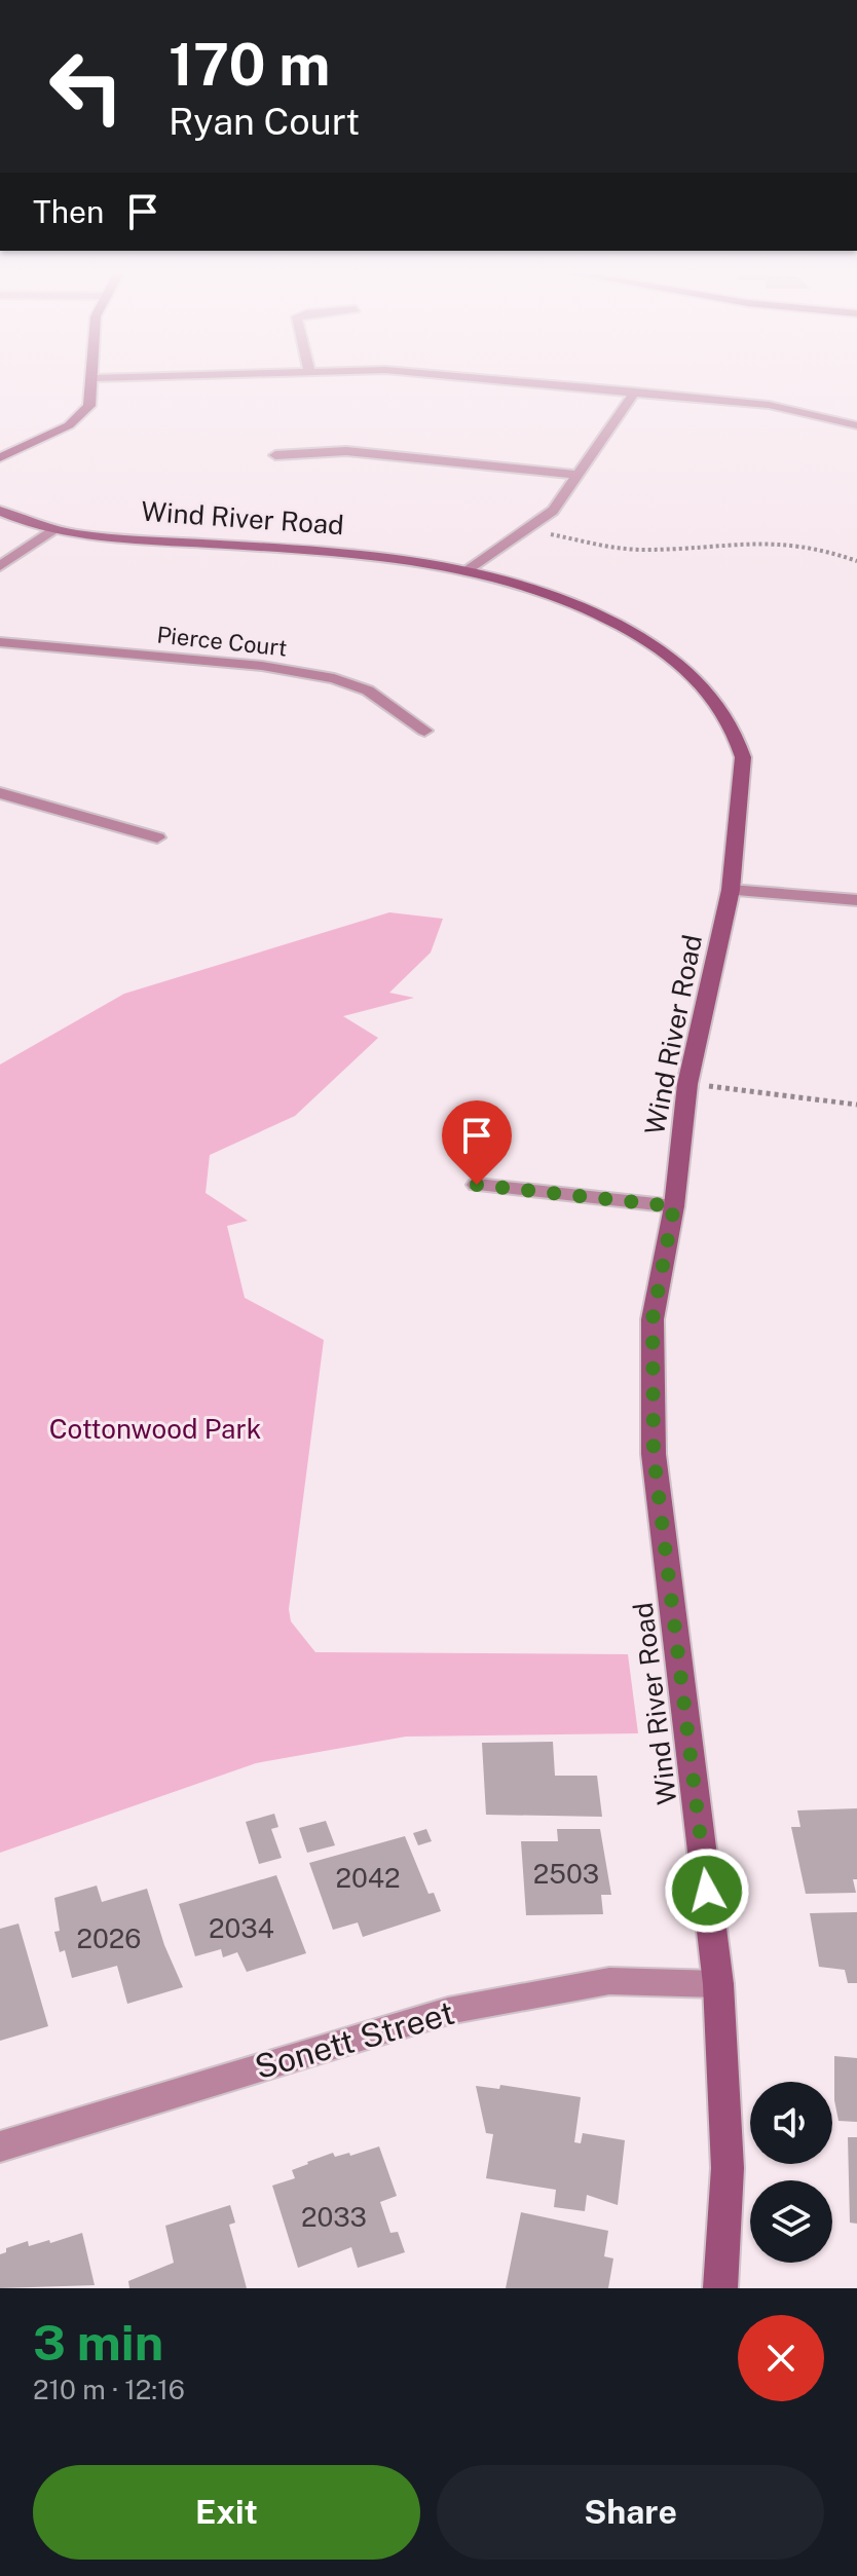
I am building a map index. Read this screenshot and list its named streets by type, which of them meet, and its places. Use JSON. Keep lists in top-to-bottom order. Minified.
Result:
{"streets":{"street":["Wind River Road","Pierce Court","Sonett Street"]},"crossings":[["Wind River Road","Sonett Street"]],"parks":["Cottonwood Park"],"house_numbers":["2503","2042","2034","2026","2033"],"page":{"turn":["170 m","Ryan Court"],"then":"Then","heading":["3 min","210 m · 12:16"],"buttons":["Exit","Share"]}}
